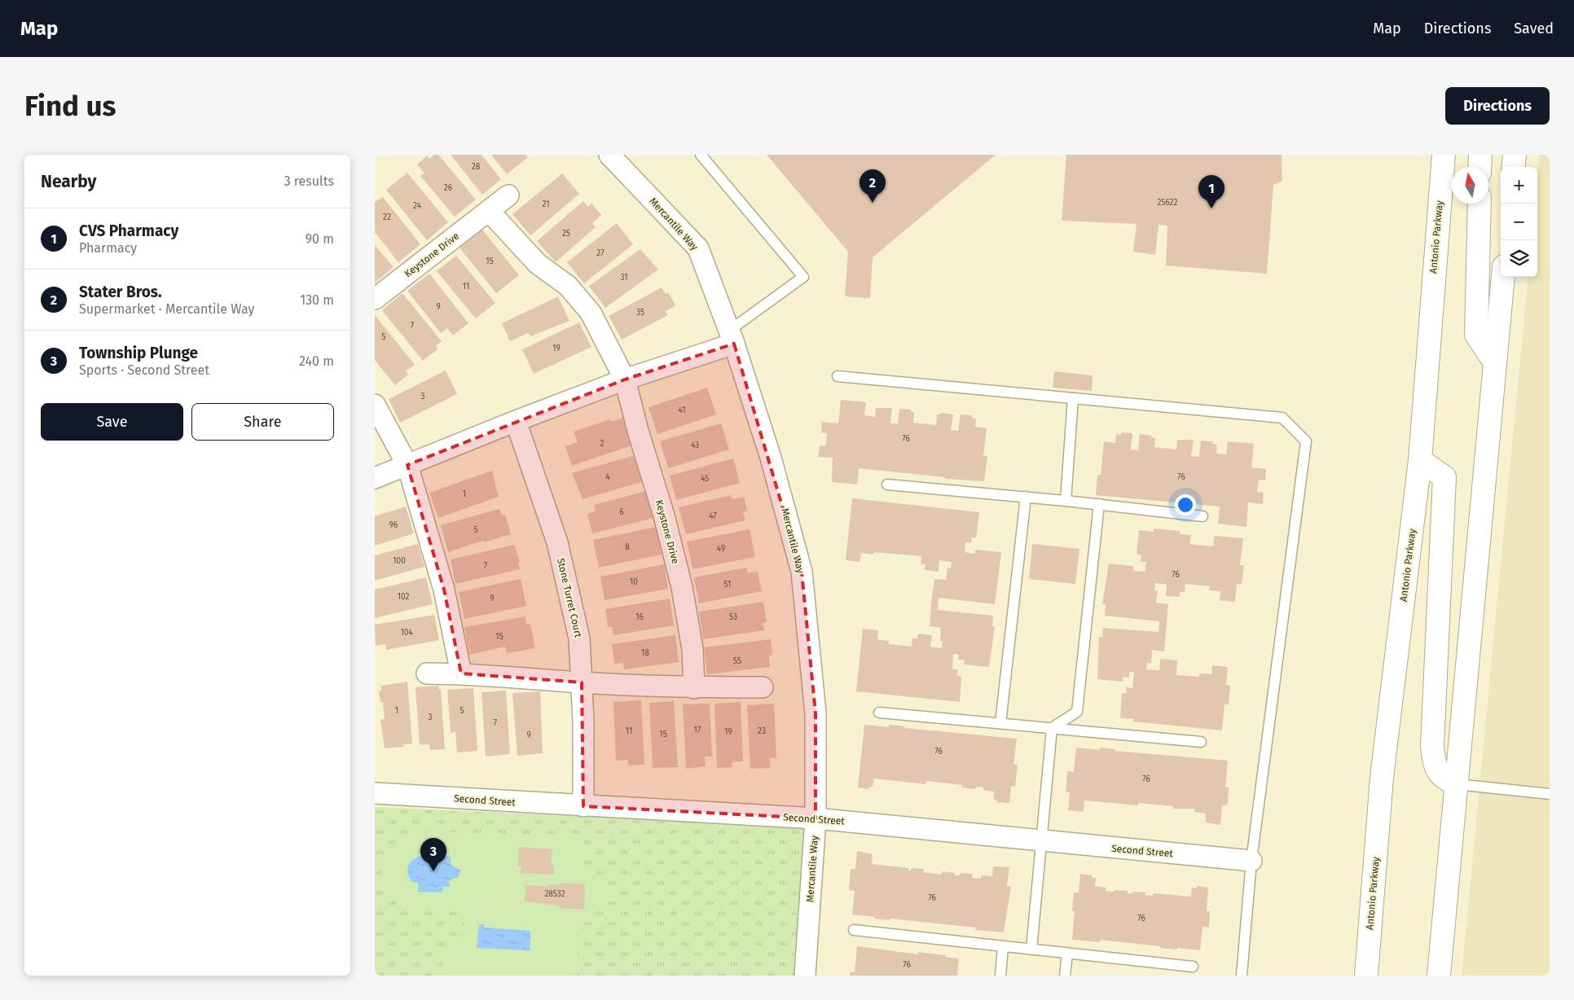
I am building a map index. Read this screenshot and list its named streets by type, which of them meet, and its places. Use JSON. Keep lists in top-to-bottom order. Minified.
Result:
{"streets":{"main road":["Antonio Parkway"],"street":["Mercantile Way","Keystone Drive","Stone Turret Court","Second Street"]},"crossings":[["Mercantile Way","Second Street"],["Stone Turret Court","Second Street"]],"house_numbers":["28","26","25622","21","24","22","25","27","15","31","11","9","35","7","5","19","3","41","76","2","43","4","76","45","1","6","47","96","5","8","49","100","7","76","10","51","102","9","16","53","104","15","18","55","1","5","3","7","17","11","23","19","15","9","76","76","28532","76","76","76"],"north":"top","page":{"header":"Map","nav":["Map","Directions","Saved"],"buttons":["Directions",["Save","Share"]],"title":"Find us","heading":["Nearby","3 results"],"map_buttons":["+","−"],"pins":["2","1","3"],"list":[{"mark":"1","name":"CVS Pharmacy","note":"Pharmacy","value":"90 m"},{"mark":"2","name":"Stater Bros.","note":"Supermarket · Mercantile Way","value":"130 m"},{"mark":"3","name":"Township Plunge","note":"Sports · Second Street","value":"240 m"}]}}
